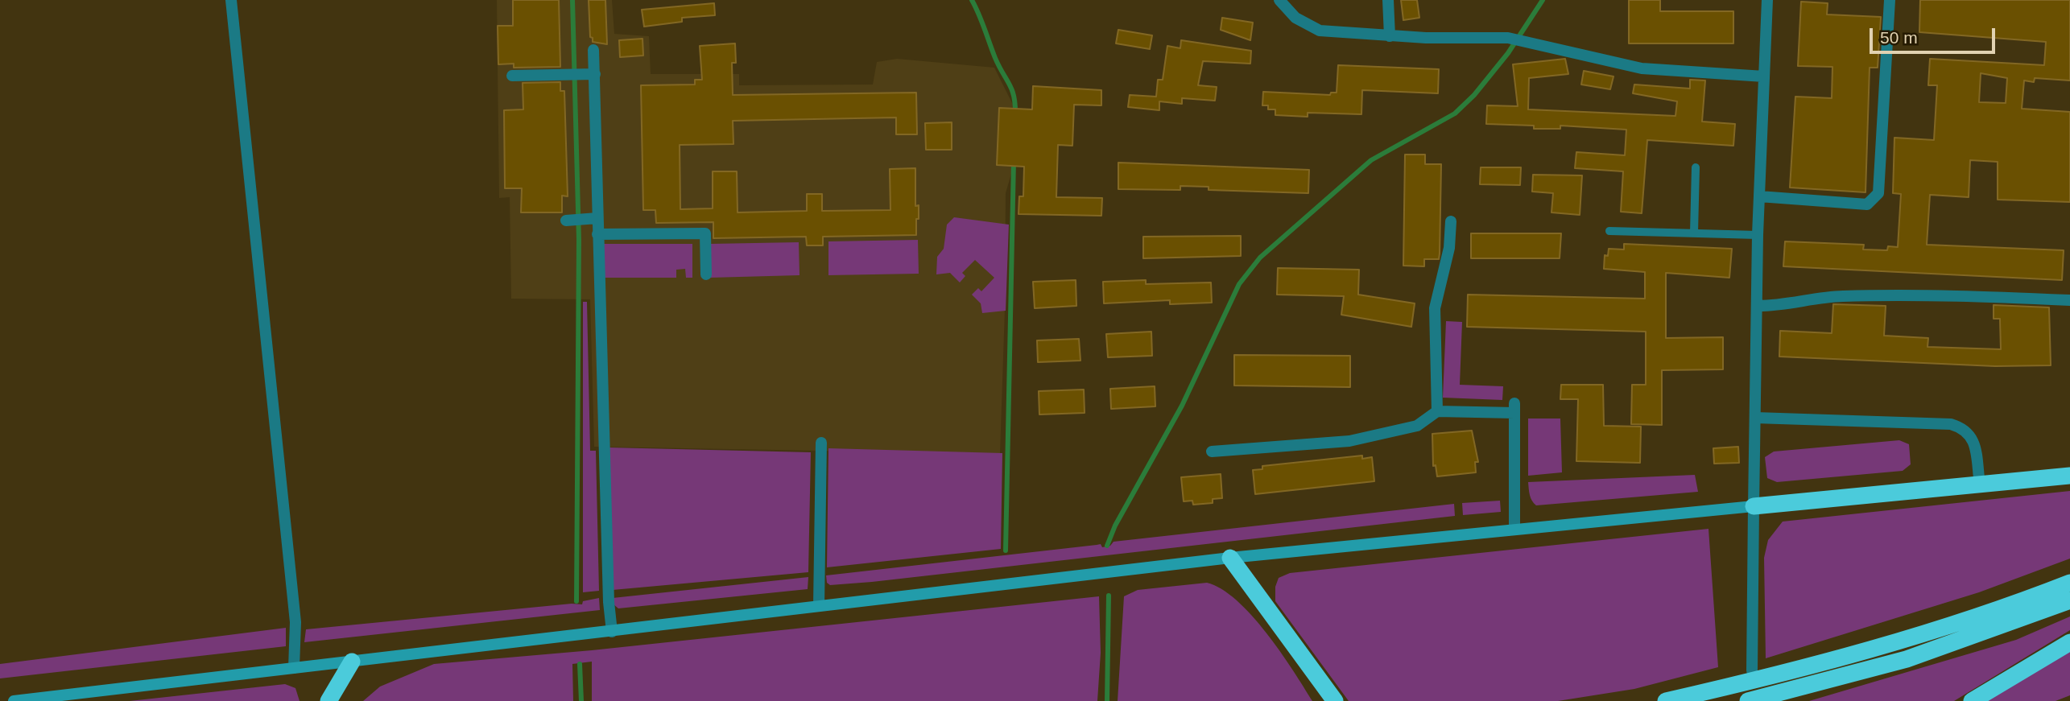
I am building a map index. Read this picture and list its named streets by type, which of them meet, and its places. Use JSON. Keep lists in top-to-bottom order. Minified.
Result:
{"scale_bar":"50 m"}
